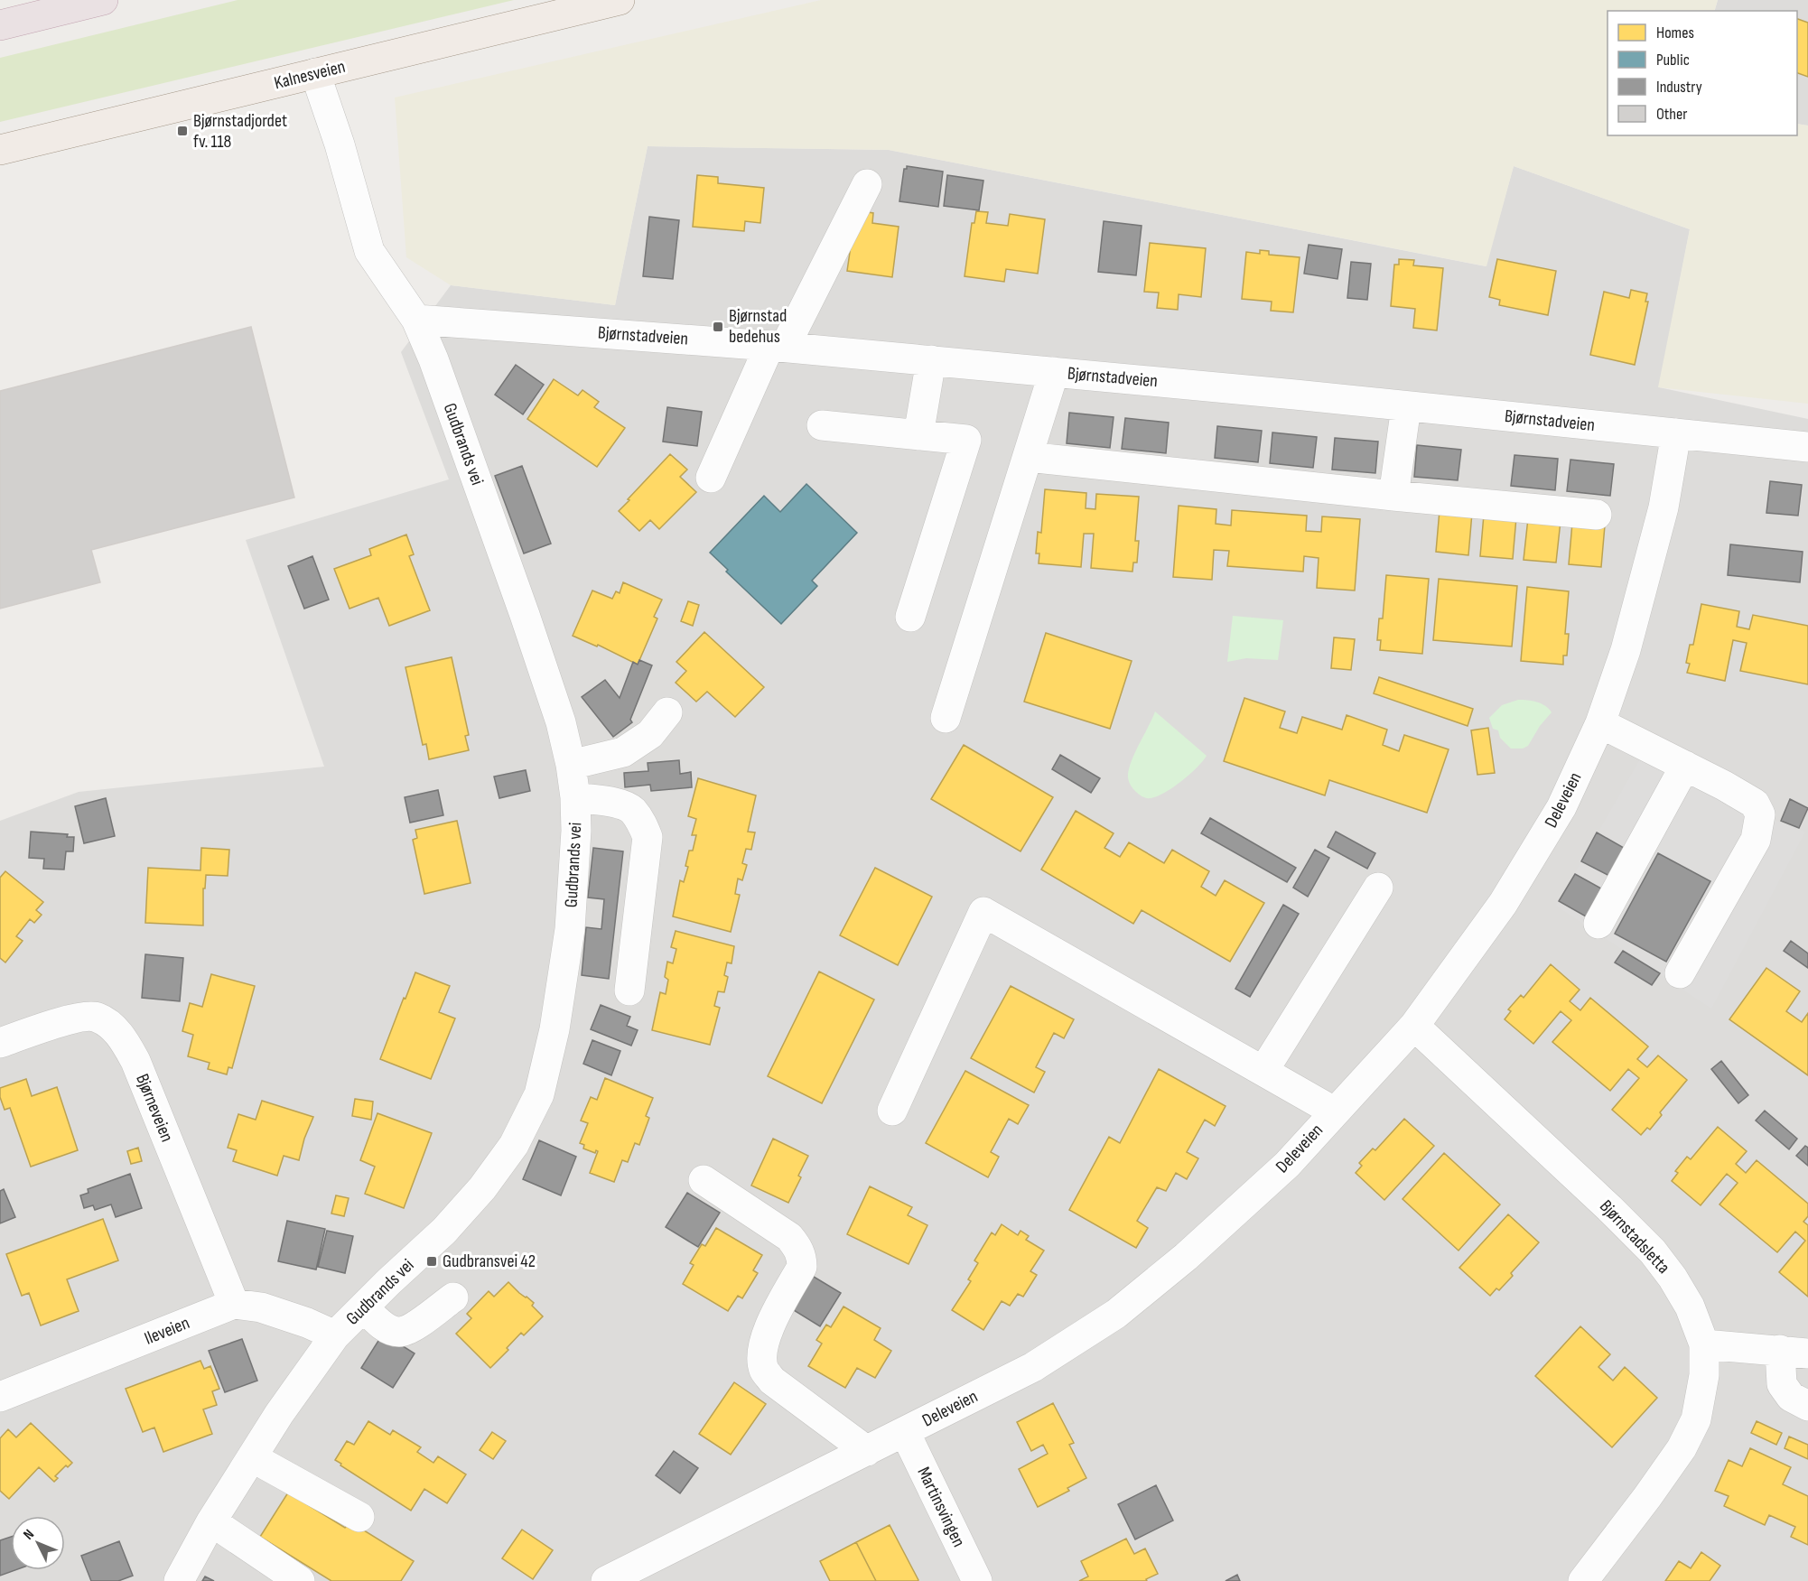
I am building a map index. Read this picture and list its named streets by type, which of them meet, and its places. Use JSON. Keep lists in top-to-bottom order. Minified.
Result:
{"streets":{"main road":["Kalnesveien"],"street":["Bjørnstadveien","Gudbrands vei","Deleveien","Bjørneveien","Bjørnstadsletta","Ileveien","Martinsvingen"]},"crossings":[["Kalnesveien","Gudbrands vei"],["Bjørnstadveien","Gudbrands vei"],["Bjørnstadveien","Deleveien"],["Gudbrands vei","Ileveien"],["Deleveien","Bjørnstadsletta"],["Deleveien","Martinsvingen"],["Bjørneveien","Ileveien"]],"places":{"transit":["Bjørnstadjordet fv. 118","Bjørnstad bedehus","Gudbransvei 42"]},"legend":["Homes","Public","Industry","Other"],"north":"top left"}
